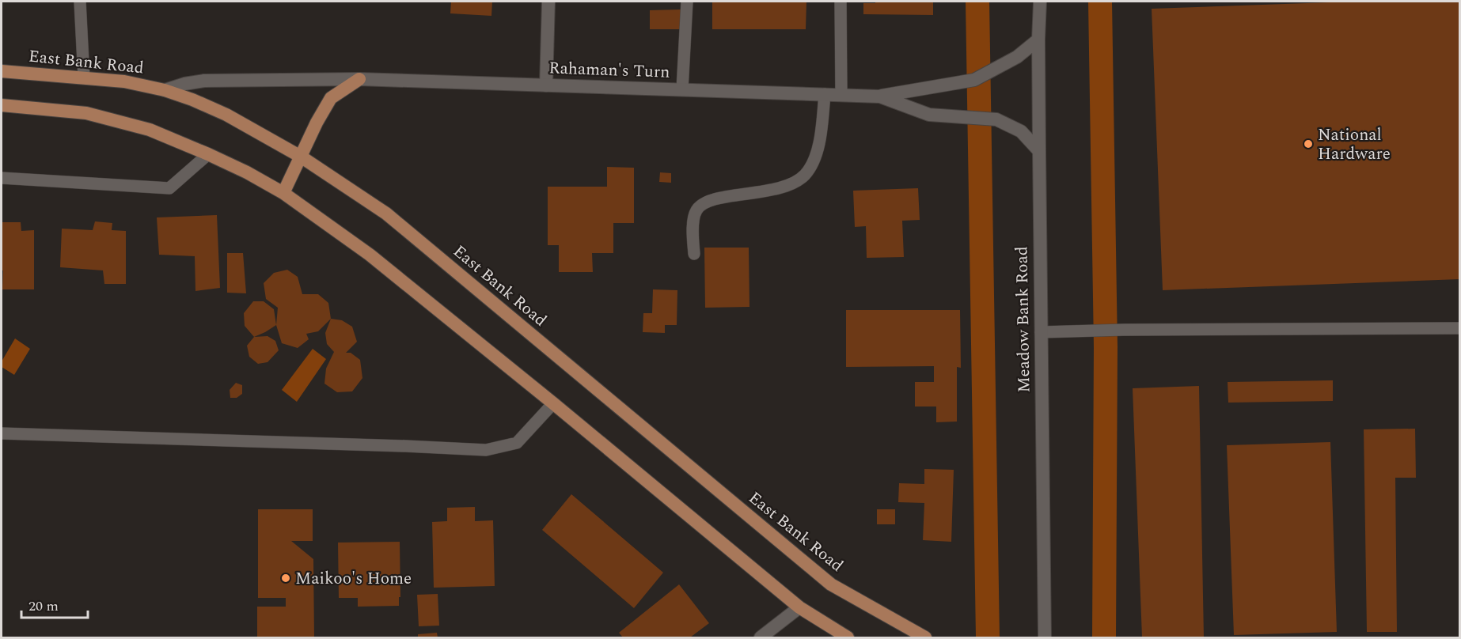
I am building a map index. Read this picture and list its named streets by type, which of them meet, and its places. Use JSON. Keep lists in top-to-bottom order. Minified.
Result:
{"streets":{"main road":["East Bank Road","Rahaman's Turn","Meadow Bank Road"]},"crossings":[["East Bank Road","Rahaman's Turn"],["Rahaman's Turn","Meadow Bank Road"]],"places":["National Hardware","Maikoo's Home"],"scale_bar":"20 m"}
